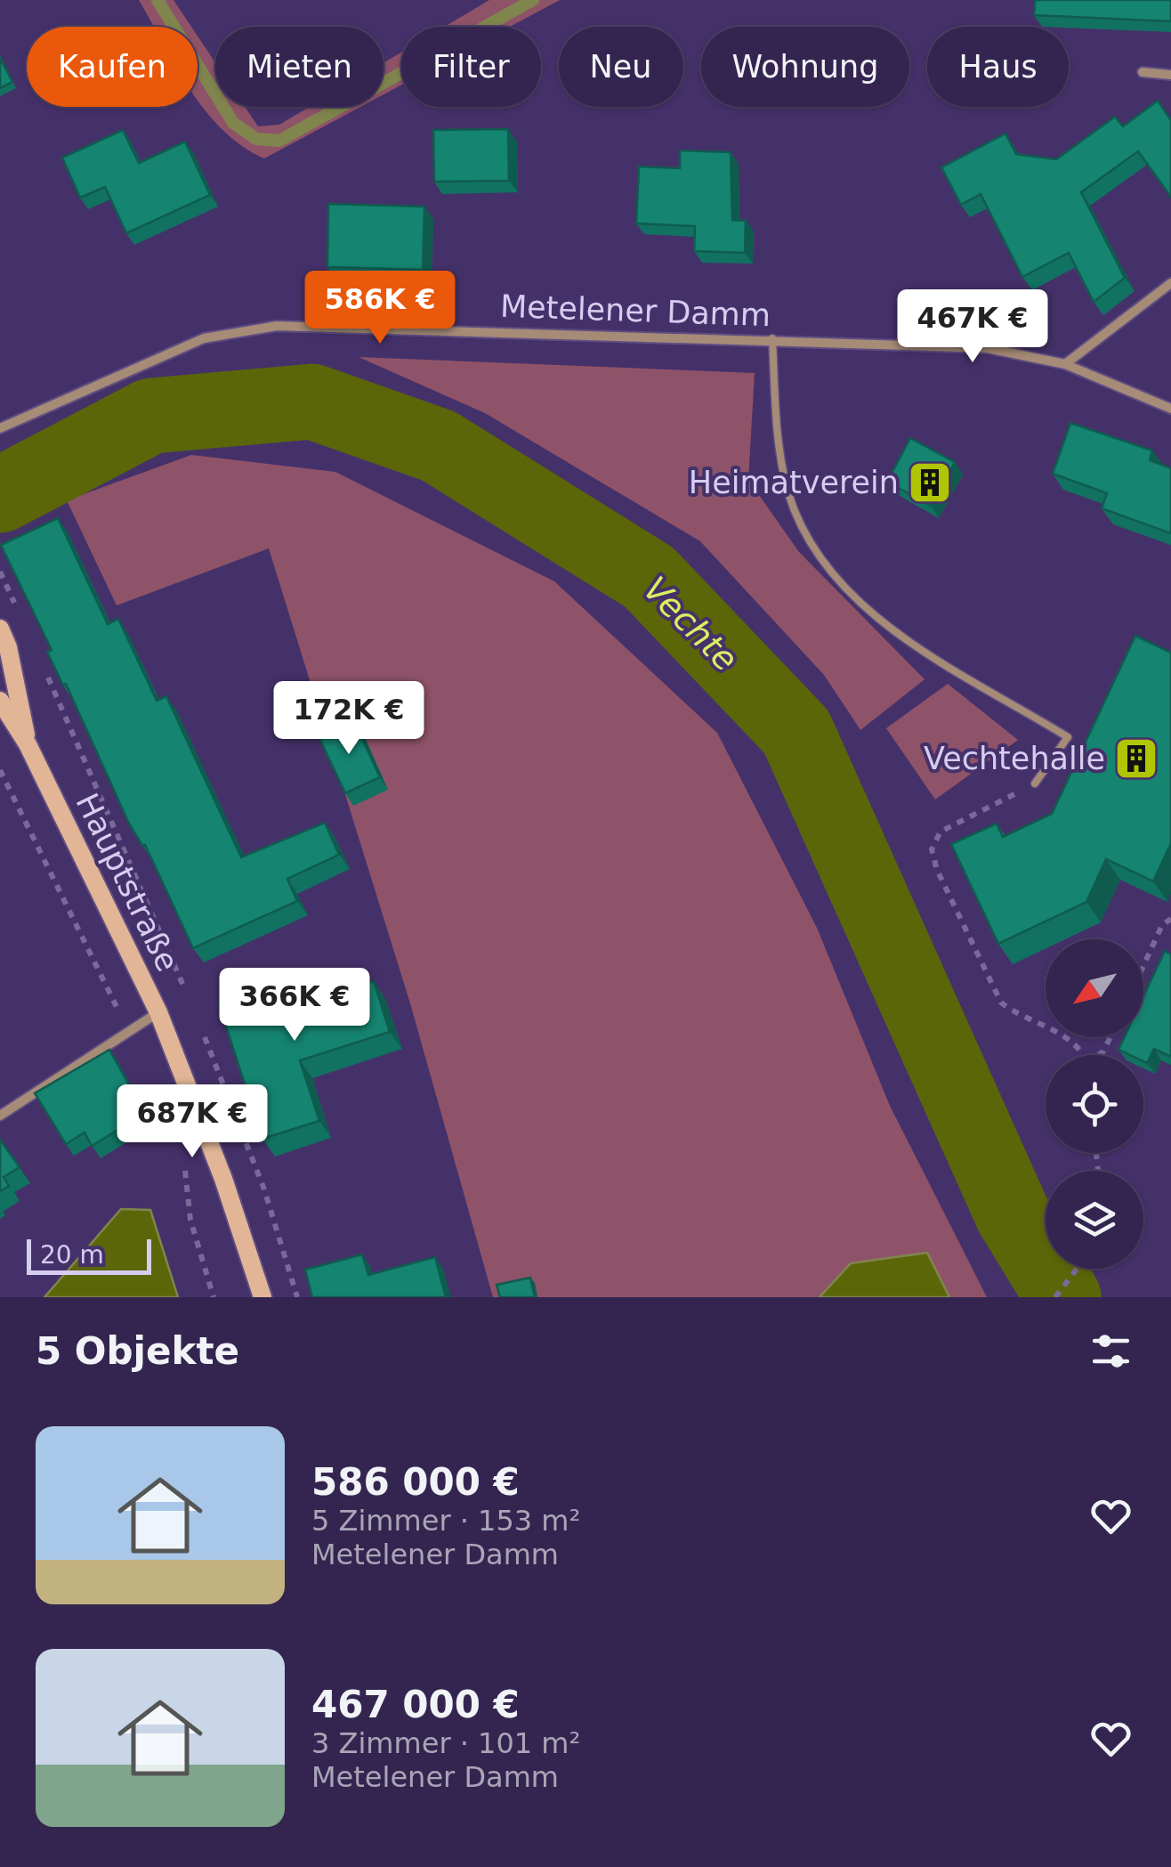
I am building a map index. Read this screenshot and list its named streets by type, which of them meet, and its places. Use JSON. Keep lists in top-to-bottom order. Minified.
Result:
{"streets":{"main road":["Hauptstraße"],"street":["Metelener Damm"]},"water":["Vechte"],"places":{"building":["Heimatverein","Vechtehalle"]},"scale_bar":"20 m","north":"bottom left","page":{"chip":["Kaufen","Mieten","Filter","Neu","Wohnung","Haus"],"price":["586K €","467K €","172K €","366K €","687K €"],"scale":"20 m","heading":"5 Objekte","list":[{"name":"586 000 €","note":"5 Zimmer · 153 m² · Metelener Damm"},{"name":"467 000 €","note":"3 Zimmer · 101 m² · Metelener Damm"}]}}
